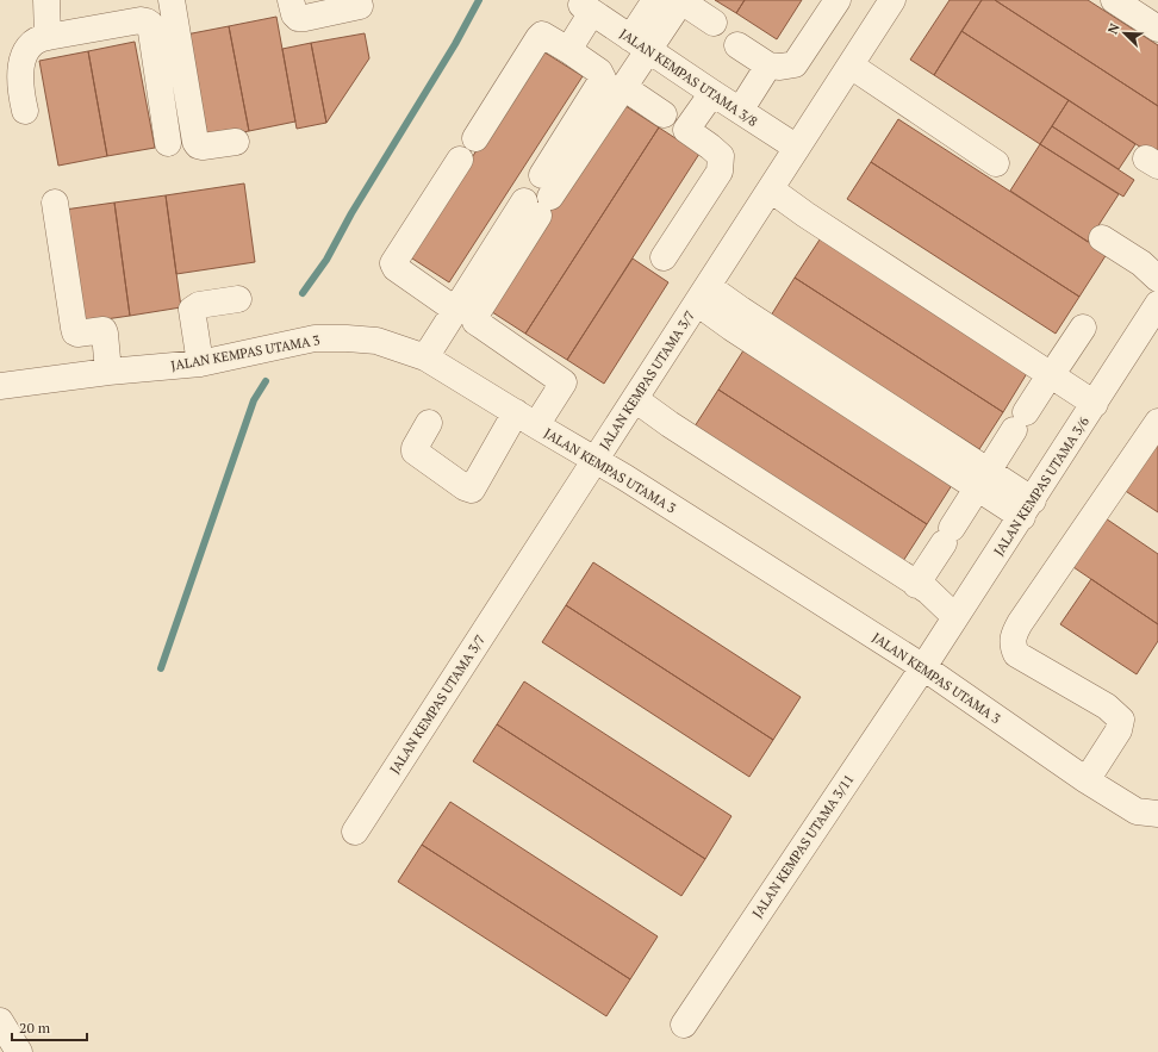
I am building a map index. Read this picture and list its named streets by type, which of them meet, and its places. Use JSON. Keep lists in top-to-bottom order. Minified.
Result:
{"streets":{"street":["JALAN KEMPAS UTAMA 3/8","JALAN KEMPAS UTAMA 3","JALAN KEMPAS UTAMA 3/7","JALAN KEMPAS UTAMA 3/6","JALAN KEMPAS UTAMA 3/11"]},"crossings":[["JALAN KEMPAS UTAMA 3/8","JALAN KEMPAS UTAMA 3/7"],["JALAN KEMPAS UTAMA 3","JALAN KEMPAS UTAMA 3/7"],["JALAN KEMPAS UTAMA 3","JALAN KEMPAS UTAMA 3/6"],["JALAN KEMPAS UTAMA 3","JALAN KEMPAS UTAMA 3/11"],["JALAN KEMPAS UTAMA 3/6","JALAN KEMPAS UTAMA 3/11"]],"scale_bar":"20 m","north":"top left"}
